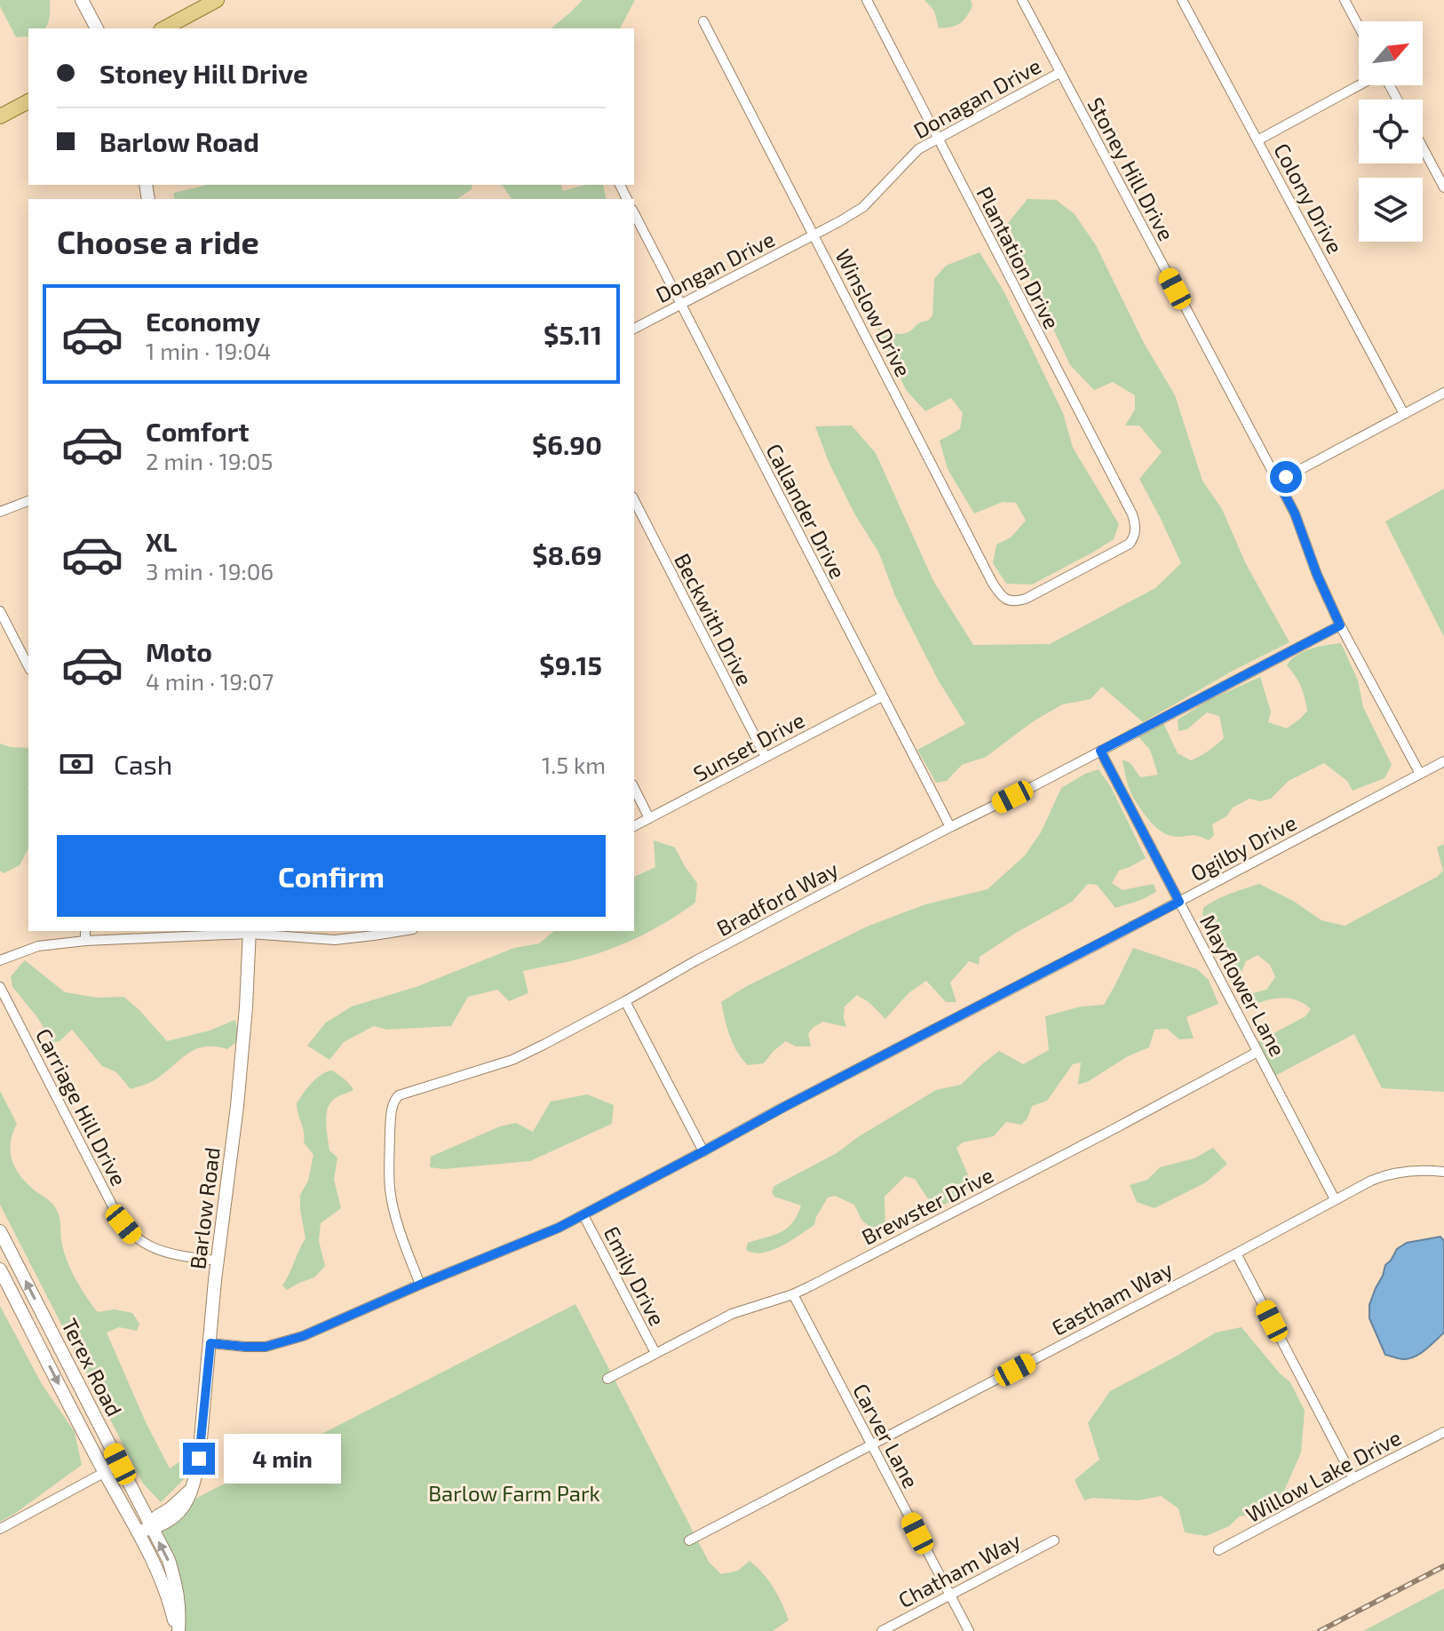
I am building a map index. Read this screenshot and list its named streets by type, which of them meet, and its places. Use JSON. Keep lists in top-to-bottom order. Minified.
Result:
{"streets":{"street":["Donagan Drive","Stoney Hill Drive","Colony Drive","Plantation Drive","Dongan Drive","Winslow Drive","Callander Drive","Beckwith Drive","Sunset Drive","Ogilby Drive","Bradford Way","Mayflower Lane","Carriage Hill Drive","Brewster Drive","Barlow Road","Emily Drive","Eastham Way","Terex Road","Carver Lane","Willow Lake Drive","Chatham Way"]},"crossings":[["Donagan Drive","Stoney Hill Drive"],["Donagan Drive","Plantation Drive"],["Donagan Drive","Dongan Drive"],["Donagan Drive","Winslow Drive"],["Stoney Hill Drive","Ogilby Drive"],["Stoney Hill Drive","Bradford Way"],["Plantation Drive","Winslow Drive"],["Dongan Drive","Winslow Drive"],["Dongan Drive","Callander Drive"],["Callander Drive","Sunset Drive"],["Callander Drive","Bradford Way"],["Beckwith Drive","Sunset Drive"],["Ogilby Drive","Bradford Way"],["Ogilby Drive","Mayflower Lane"],["Ogilby Drive","Barlow Road"],["Ogilby Drive","Emily Drive"],["Bradford Way","Mayflower Lane"],["Mayflower Lane","Brewster Drive"],["Mayflower Lane","Eastham Way"],["Carriage Hill Drive","Barlow Road"],["Brewster Drive","Emily Drive"],["Brewster Drive","Carver Lane"],["Barlow Road","Terex Road"],["Eastham Way","Carver Lane"],["Carver Lane","Chatham Way"]],"parks":["Barlow Farm Park"],"north":"top right","page":{"banner":["Stoney Hill Drive","Barlow Road"],"heading":"Choose a ride","list":[{"name":"Economy","note":"1 min · 19:04","value":"$5.11"},{"name":"Comfort","note":"2 min · 19:05","value":"$6.90"},{"name":"XL","note":"3 min · 19:06","value":"$8.69"},{"name":"Moto","note":"4 min · 19:07","value":"$9.15"}],"pay":["Cash","1.5 km"],"buttons":"Confirm","bubble":"4 min"}}
